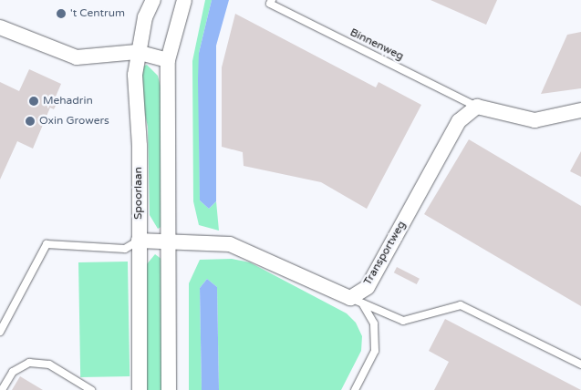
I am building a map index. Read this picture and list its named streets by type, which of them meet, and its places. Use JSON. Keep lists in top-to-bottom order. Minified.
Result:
{"streets":{"street":["Spoorlaan","Transportweg"],"lane":["Binnenweg"]},"crossings":[["Binnenweg","Transportweg"]],"places":["'t Centrum","Mehadrin","Oxin Growers"]}
